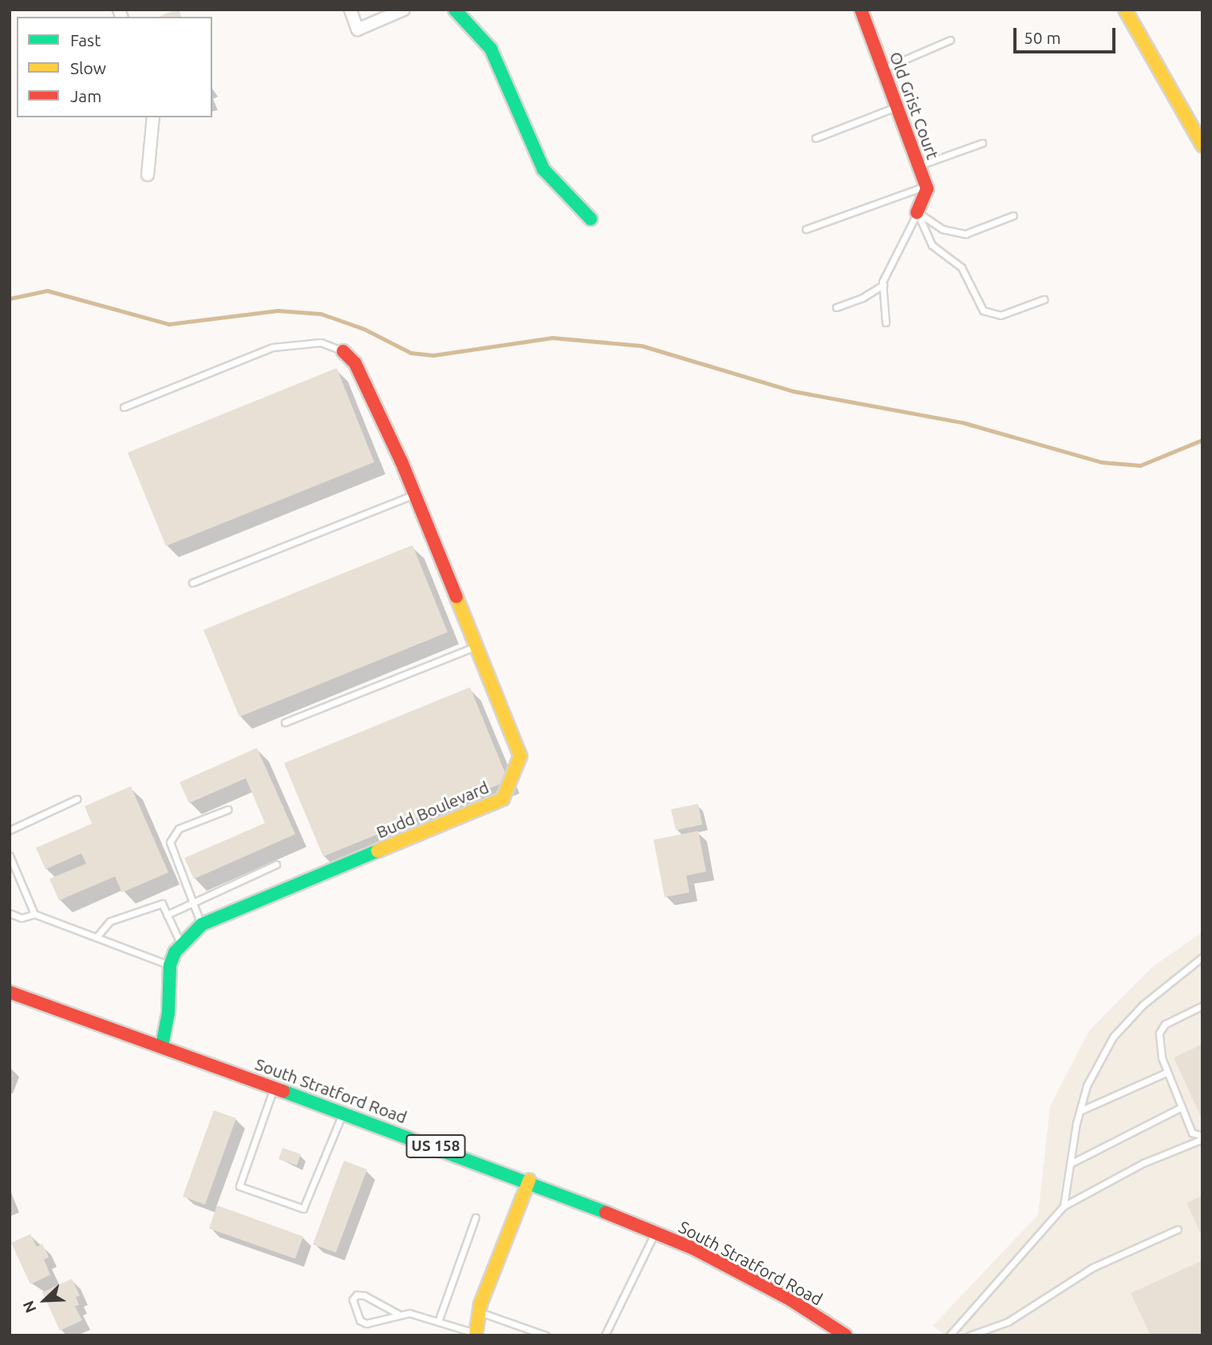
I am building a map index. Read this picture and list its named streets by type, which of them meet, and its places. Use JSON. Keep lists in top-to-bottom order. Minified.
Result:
{"streets":{"street":["Old Grist Court","Budd Boulevard","South Stratford Road","US 158"]},"crossings":[["Budd Boulevard","South Stratford Road"]],"legend":["Fast","Slow","Jam"],"scale_bar":"50 m","north":"bottom left"}
